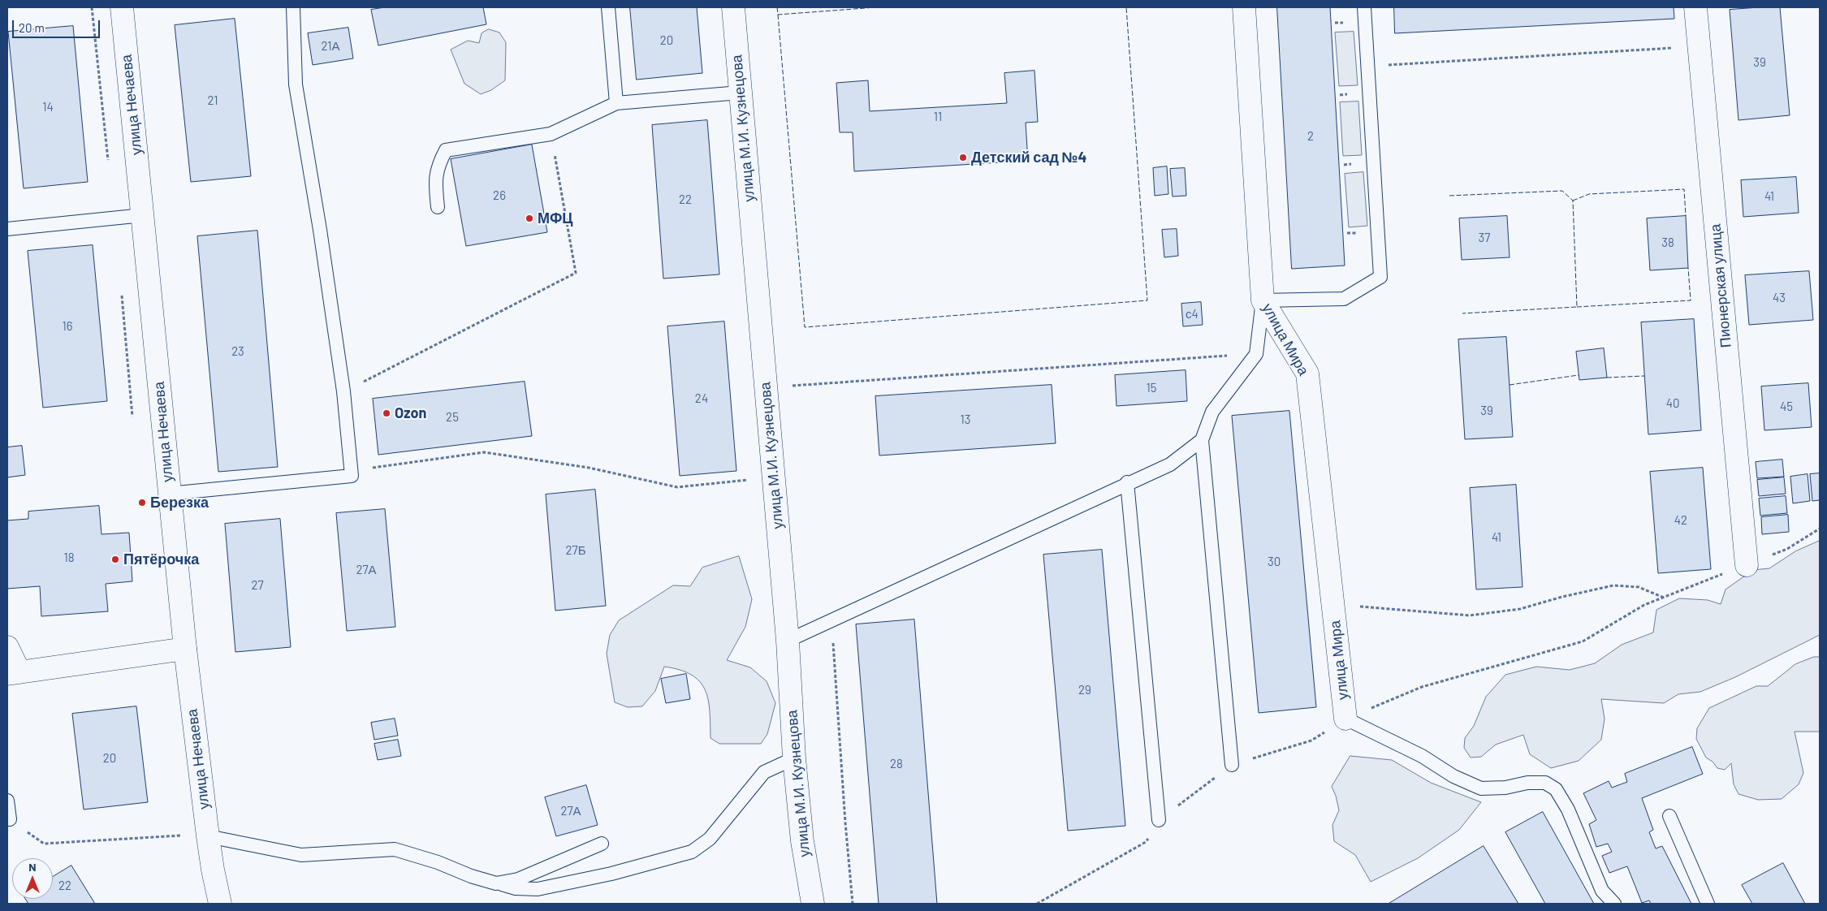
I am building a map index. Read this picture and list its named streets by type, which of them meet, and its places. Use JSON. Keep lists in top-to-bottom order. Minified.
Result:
{"streets":{"street":["улица Нечаева","улица М.И. Кузнецова","Пионерская улица","улица Мира"]},"places":["Детский сад №4","МФЦ","Ozon","Березка","Пятёрочка"],"house_numbers":["20","21А","39","21","14","11","2","26","41","22","37","38","43","с4","16","23","15","24","40","45","39","25","13","42","41","27Б","18","30","27А","27","29","20","28","27А","22"],"scale_bar":"20 m","north":"top"}
